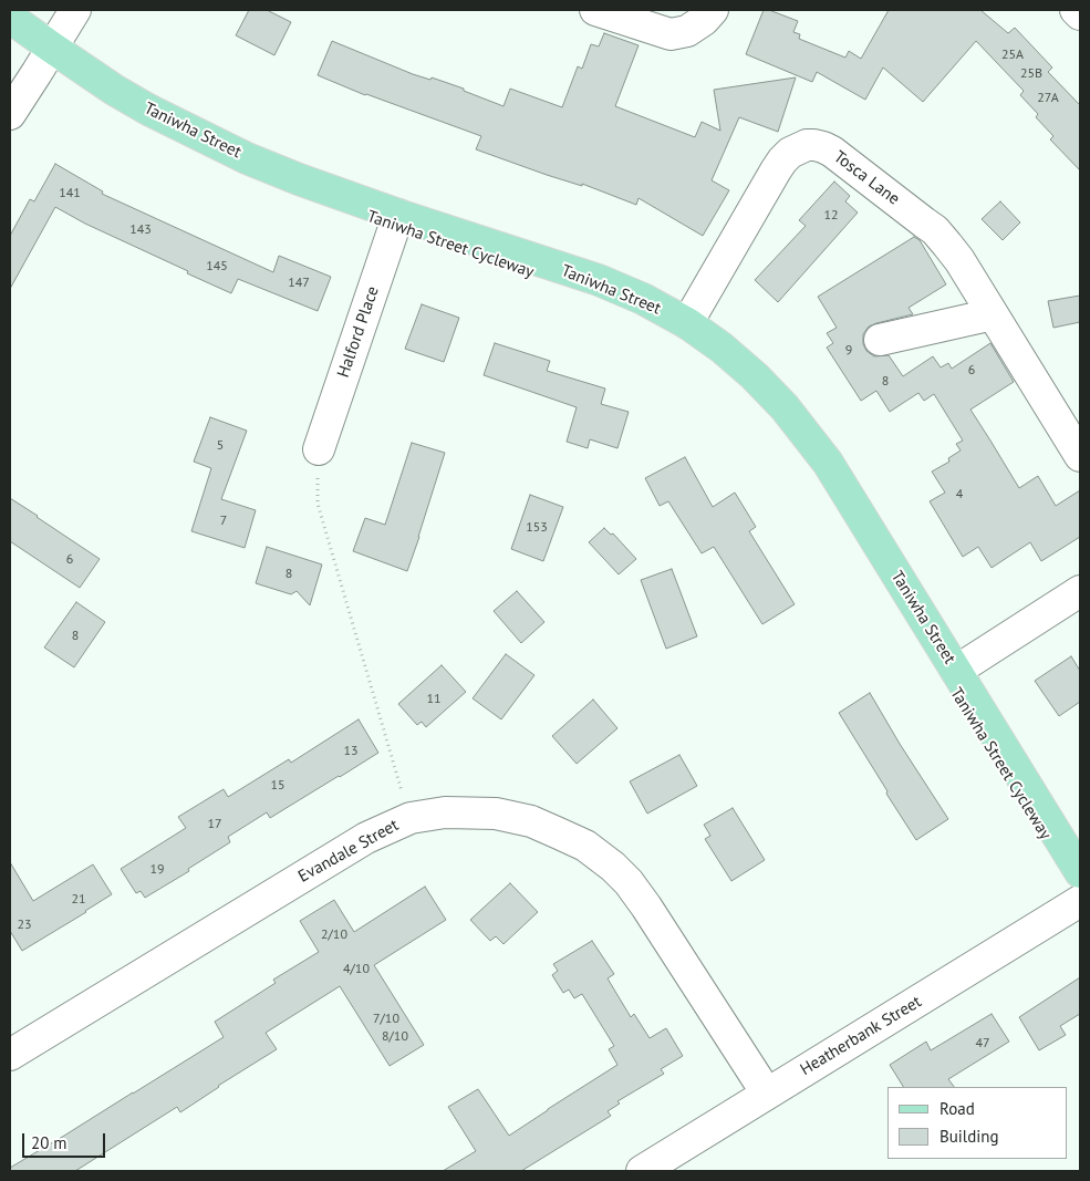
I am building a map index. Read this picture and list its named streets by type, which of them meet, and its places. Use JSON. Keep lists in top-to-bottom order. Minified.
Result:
{"streets":{"main road":["Taniwha Street"],"street":["Tosca Lane","Halford Place","Evandale Street","Heatherbank Street"]},"crossings":[["Taniwha Street","Tosca Lane"],["Taniwha Street","Halford Place"],["Evandale Street","Heatherbank Street"]],"house_numbers":["25A","25B","27A","141","12","143","145","147","9","6","8","5","4","7","153","6","8","8","11","13","15","17","19","21","23","2/10","4/10","7/10","8/10","47"],"legend":["Road","Building"],"scale_bar":"20 m"}
